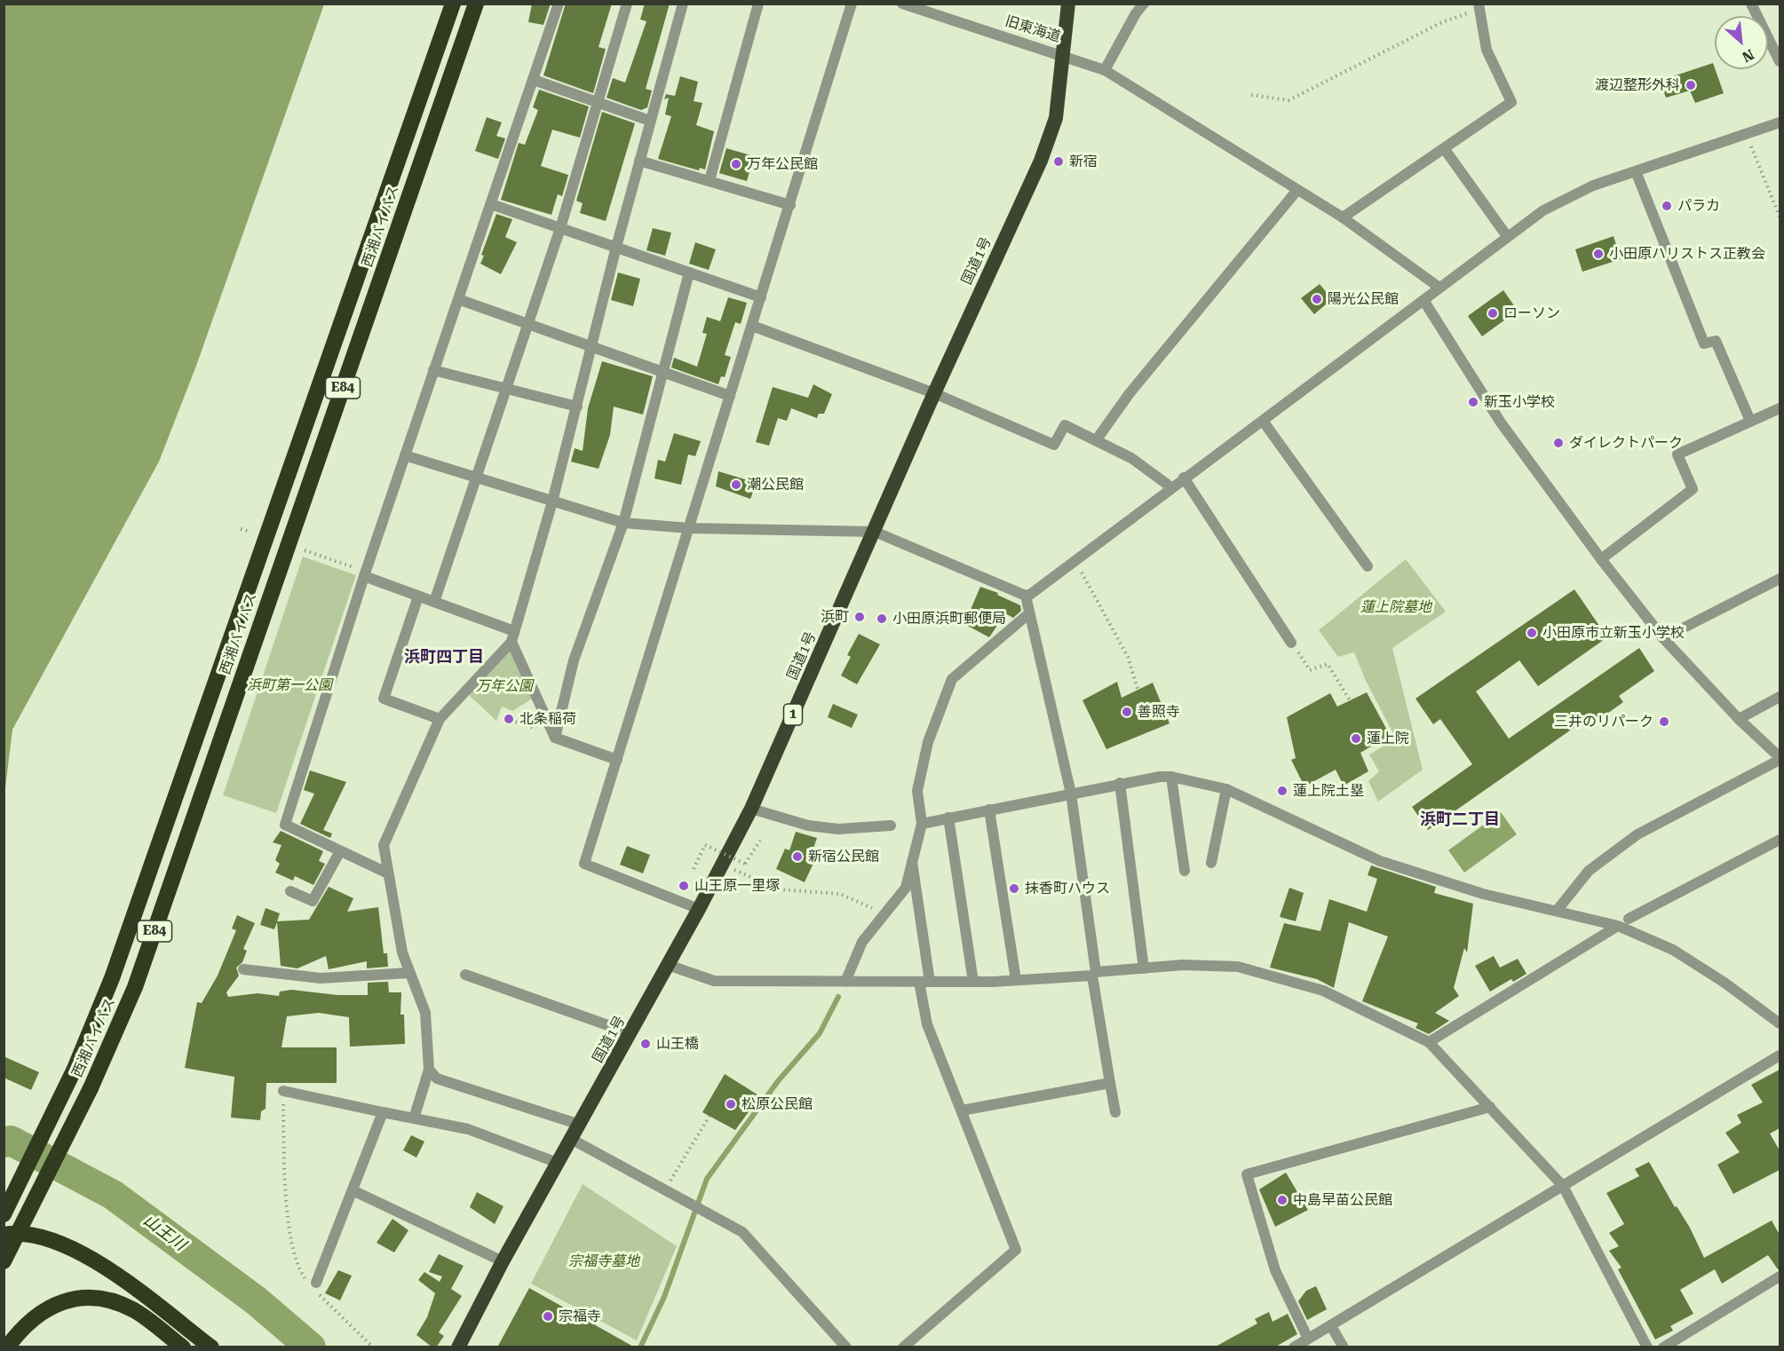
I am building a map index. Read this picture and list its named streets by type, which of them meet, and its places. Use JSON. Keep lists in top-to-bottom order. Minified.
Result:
{"streets":{"highway":["西湘バイパス","国道1号","E84","1"],"street":["旧東海道"]},"crossings":[["旧東海道","国道1号"]],"districts":["浜町四丁目","浜町二丁目"],"water":["山王川"],"parks":["蓮上院墓地","浜町第一公園","万年公園","宗福寺墓地"],"places":["渡辺整形外科","新宿","万年公民館","パラカ","小田原ハリストス正教会","陽光公民館","ローソン","新玉小学校","ダイレクトパーク","潮公民館","浜町","小田原浜町郵便局","小田原市立新玉小学校","善照寺","北条稲荷","三井のリパーク","蓮上院","蓮上院土塁","新宿公民館","山王原一里塚","抹香町ハウス","山王橋","松原公民館","中島早苗公民館","宗福寺"],"north":"bottom right"}
